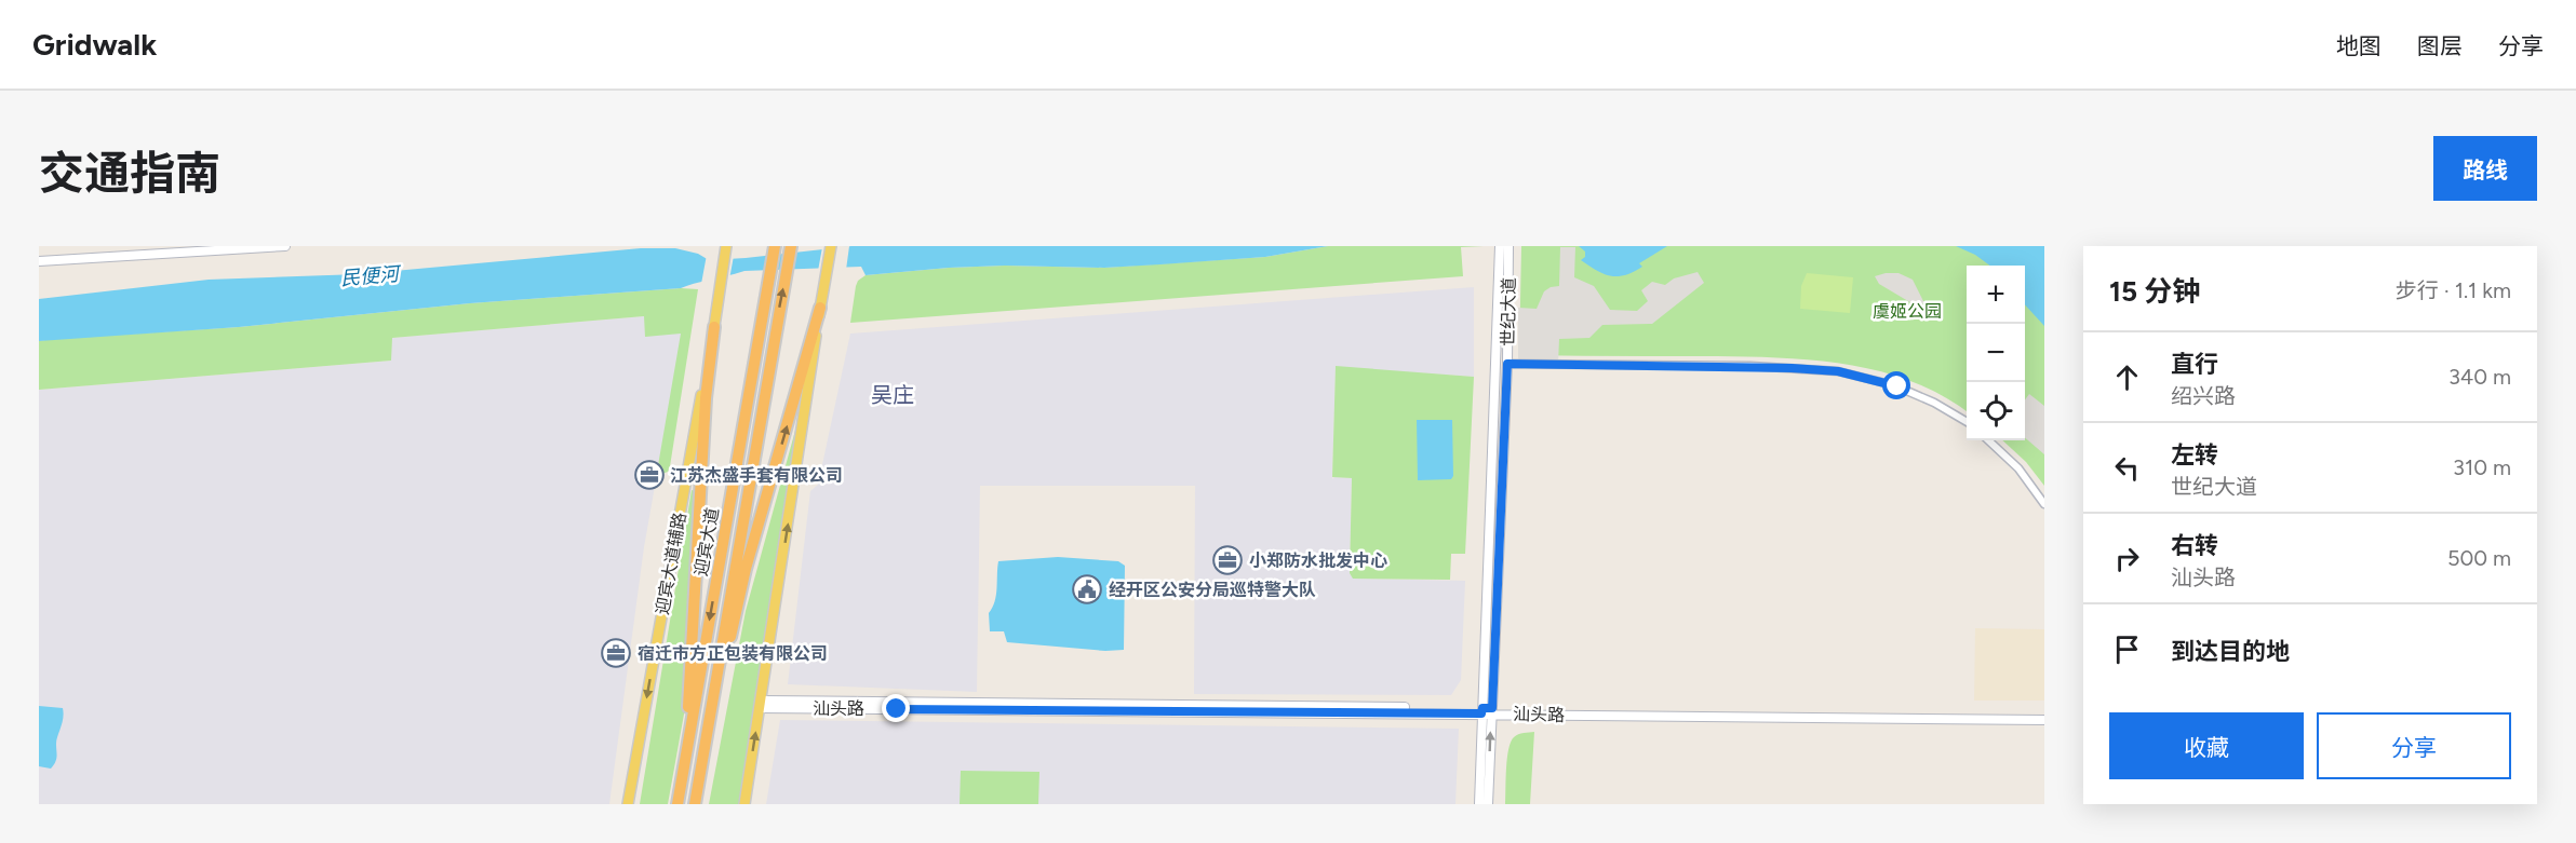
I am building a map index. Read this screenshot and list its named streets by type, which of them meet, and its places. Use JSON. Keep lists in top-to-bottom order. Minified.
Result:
{"streets":{"highway":["迎宾大道"],"main road":["迎宾大道辅路"],"street":["世纪大道","汕头路"]},"crossings":[["世纪大道","汕头路"]],"one_way":["迎宾大道辅路"],"districts":["吴庄"],"water":["民便河"],"parks":["虞姬公园"],"places":{"office":["江苏杰盛手套有限公司","小郑防水批发中心","宿迁市方正包装有限公司"],"public building":["经开区公安分局巡特警大队"]},"page":{"header":"Gridwalk","nav":["地图","图层","分享"],"title":"交通指南","buttons":["路线",["收藏","分享"]],"heading":["15 分钟","步行 · 1.1 km"],"map_buttons":["+","−"],"list":[["直行","绍兴路","340 m"],["左转","世纪大道","310 m"],["右转","汕头路","500 m"],"到达目的地"]}}
